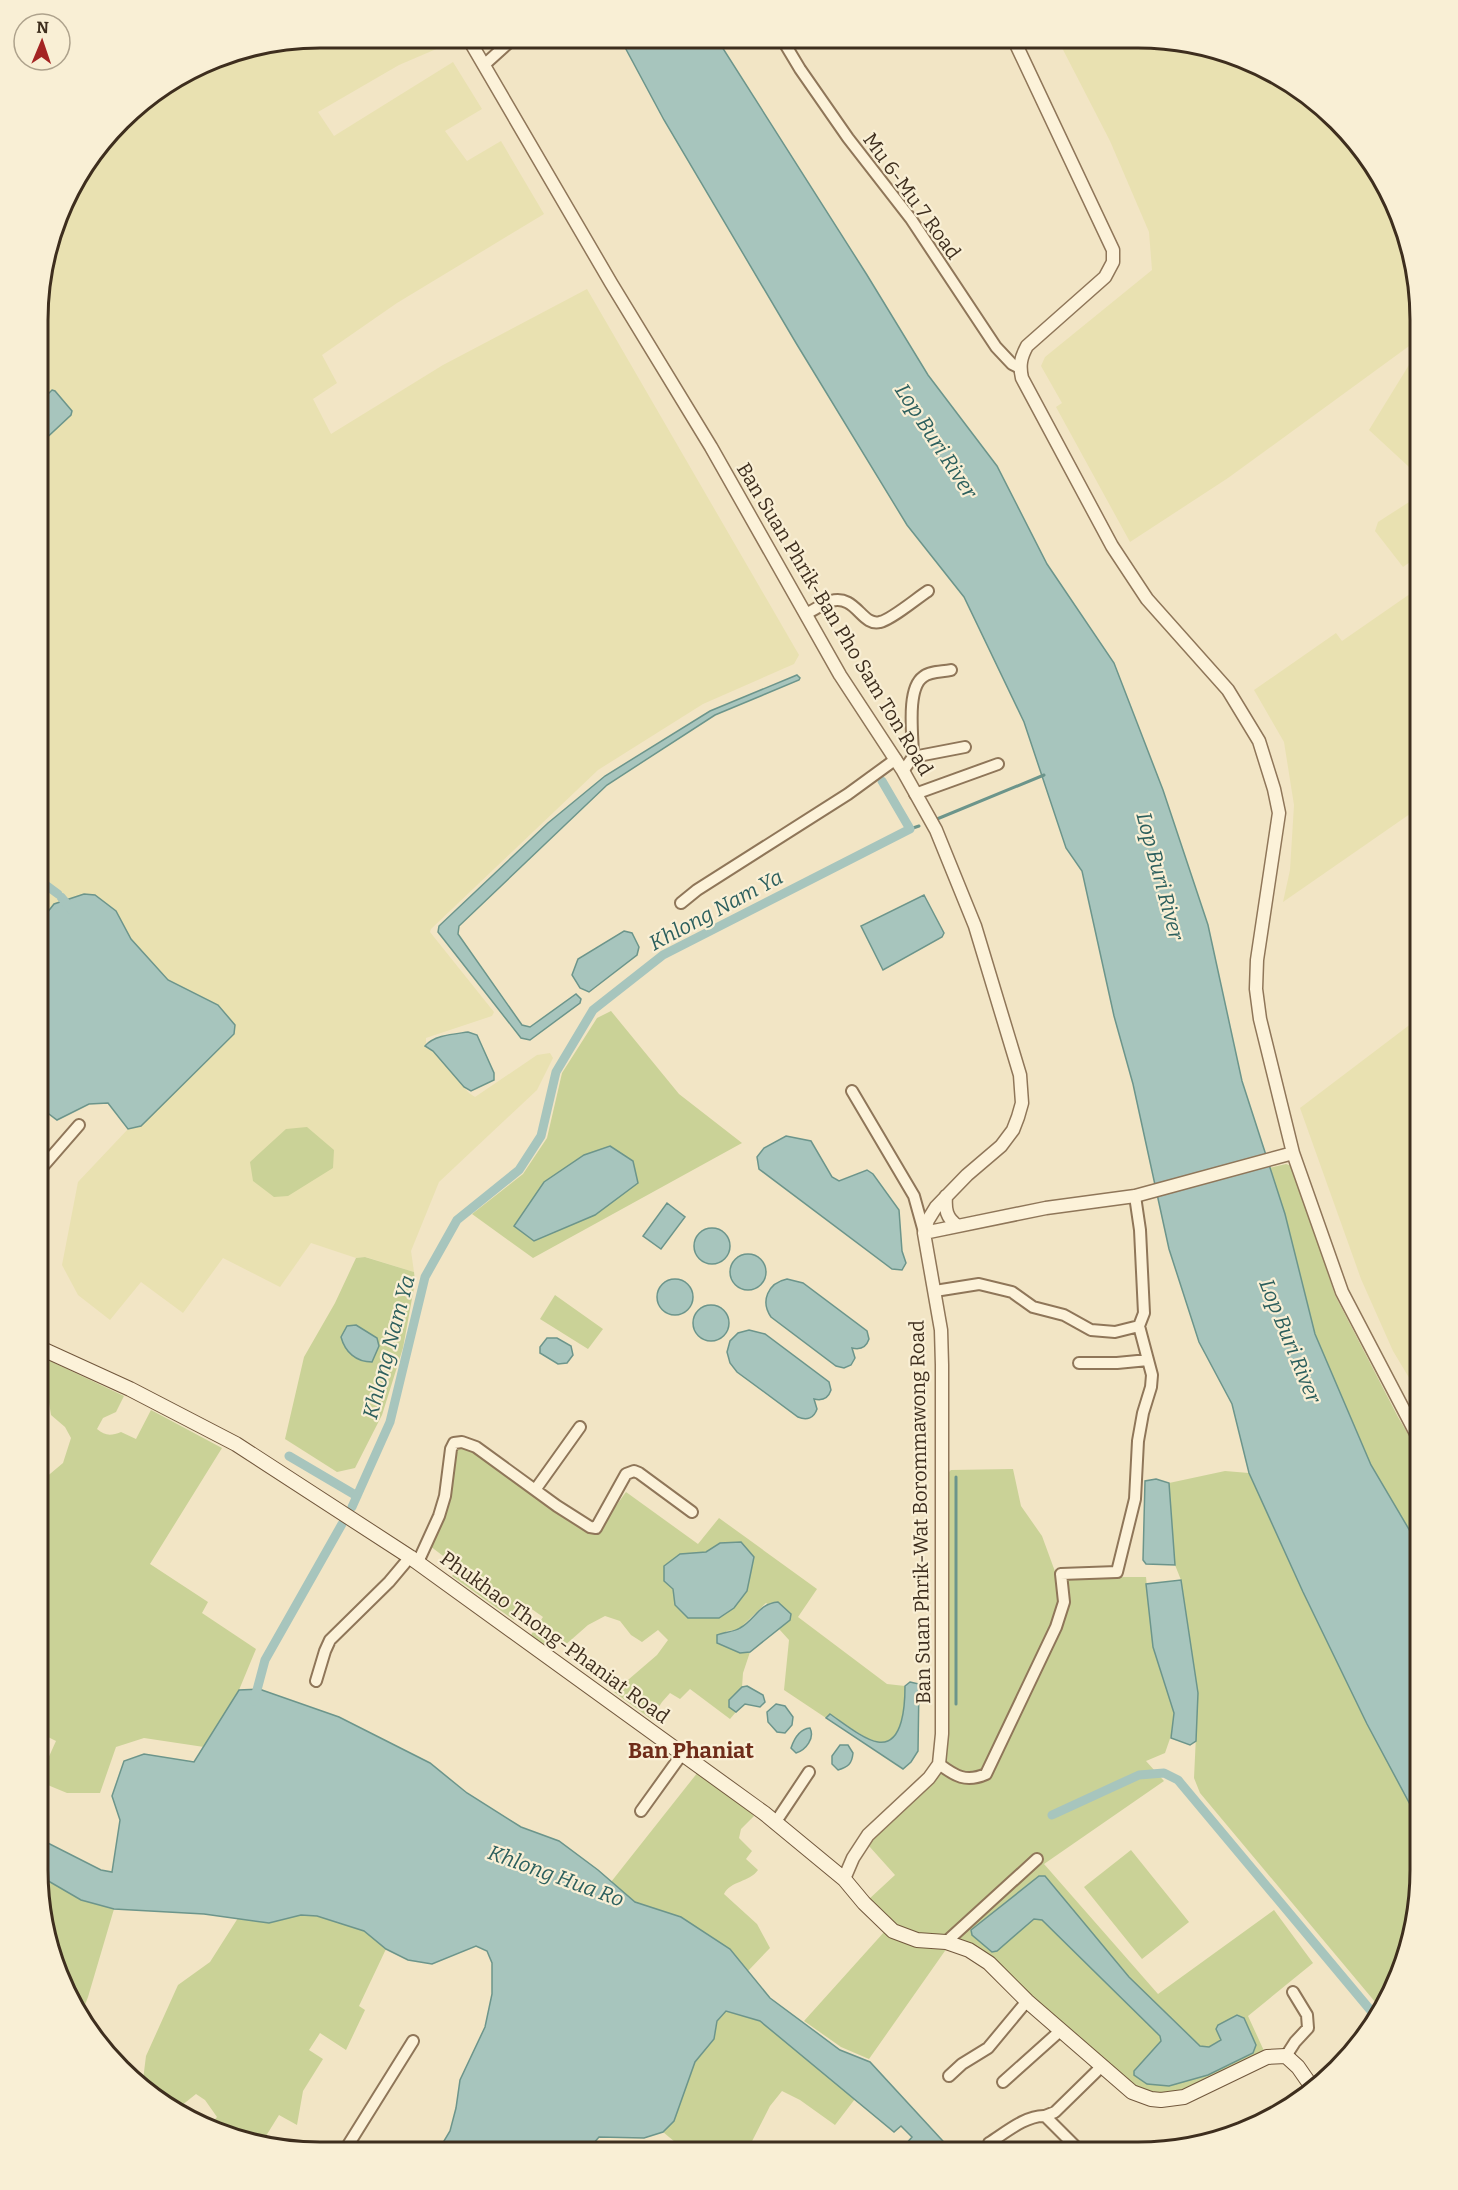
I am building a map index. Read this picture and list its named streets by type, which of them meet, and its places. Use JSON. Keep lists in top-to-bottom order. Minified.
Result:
{"streets":{"main road":["Phukhao Thong-Phaniat Road"],"street":["Mu 6-Mu 7 Road","Ban Suan Phrik-Ban Pho Sam Ton Road","Ban Suan Phrik-Wat Borommawong Road"]},"crossings":[["Ban Suan Phrik-Ban Pho Sam Ton Road","Ban Suan Phrik-Wat Borommawong Road"]],"districts":["Ban Phaniat"],"water":["Lop Buri River","Khlong Nam Ya","Khlong Hua Ro"],"north":"top"}
